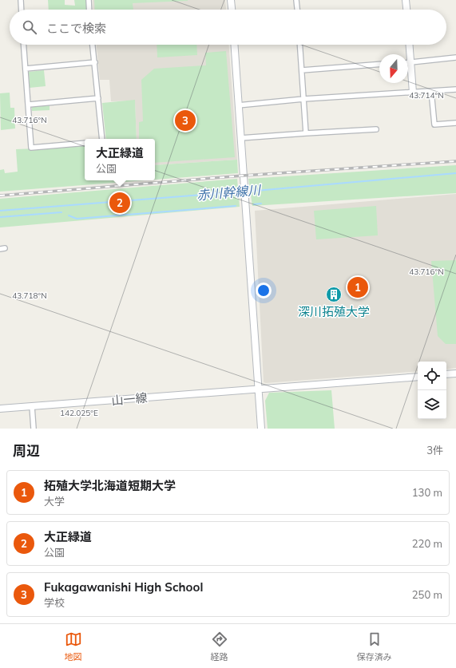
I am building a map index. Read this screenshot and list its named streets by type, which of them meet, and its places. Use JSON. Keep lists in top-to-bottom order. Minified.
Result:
{"streets":{"street":["山一線"]},"water":["赤川幹線川"],"places":{"building":["深川拓殖大学"]},"north":"bottom","page":{"search":"ここで検索","pins":["3","2","1"],"popup":["大正緑道","公園"],"heading":["周辺","3件"],"list":[{"mark":"1","name":"拓殖大学北海道短期大学","note":"大学","value":"130 m"},{"mark":"2","name":"大正緑道","note":"公園","value":"220 m"},{"mark":"3","name":"Fukagawanishi High School","note":"学校","value":"250 m"}],"nav":["地図","経路","保存済み"]},"coordinates":["43.714°N","43.716°N","43.718°N","142.025°E"]}
